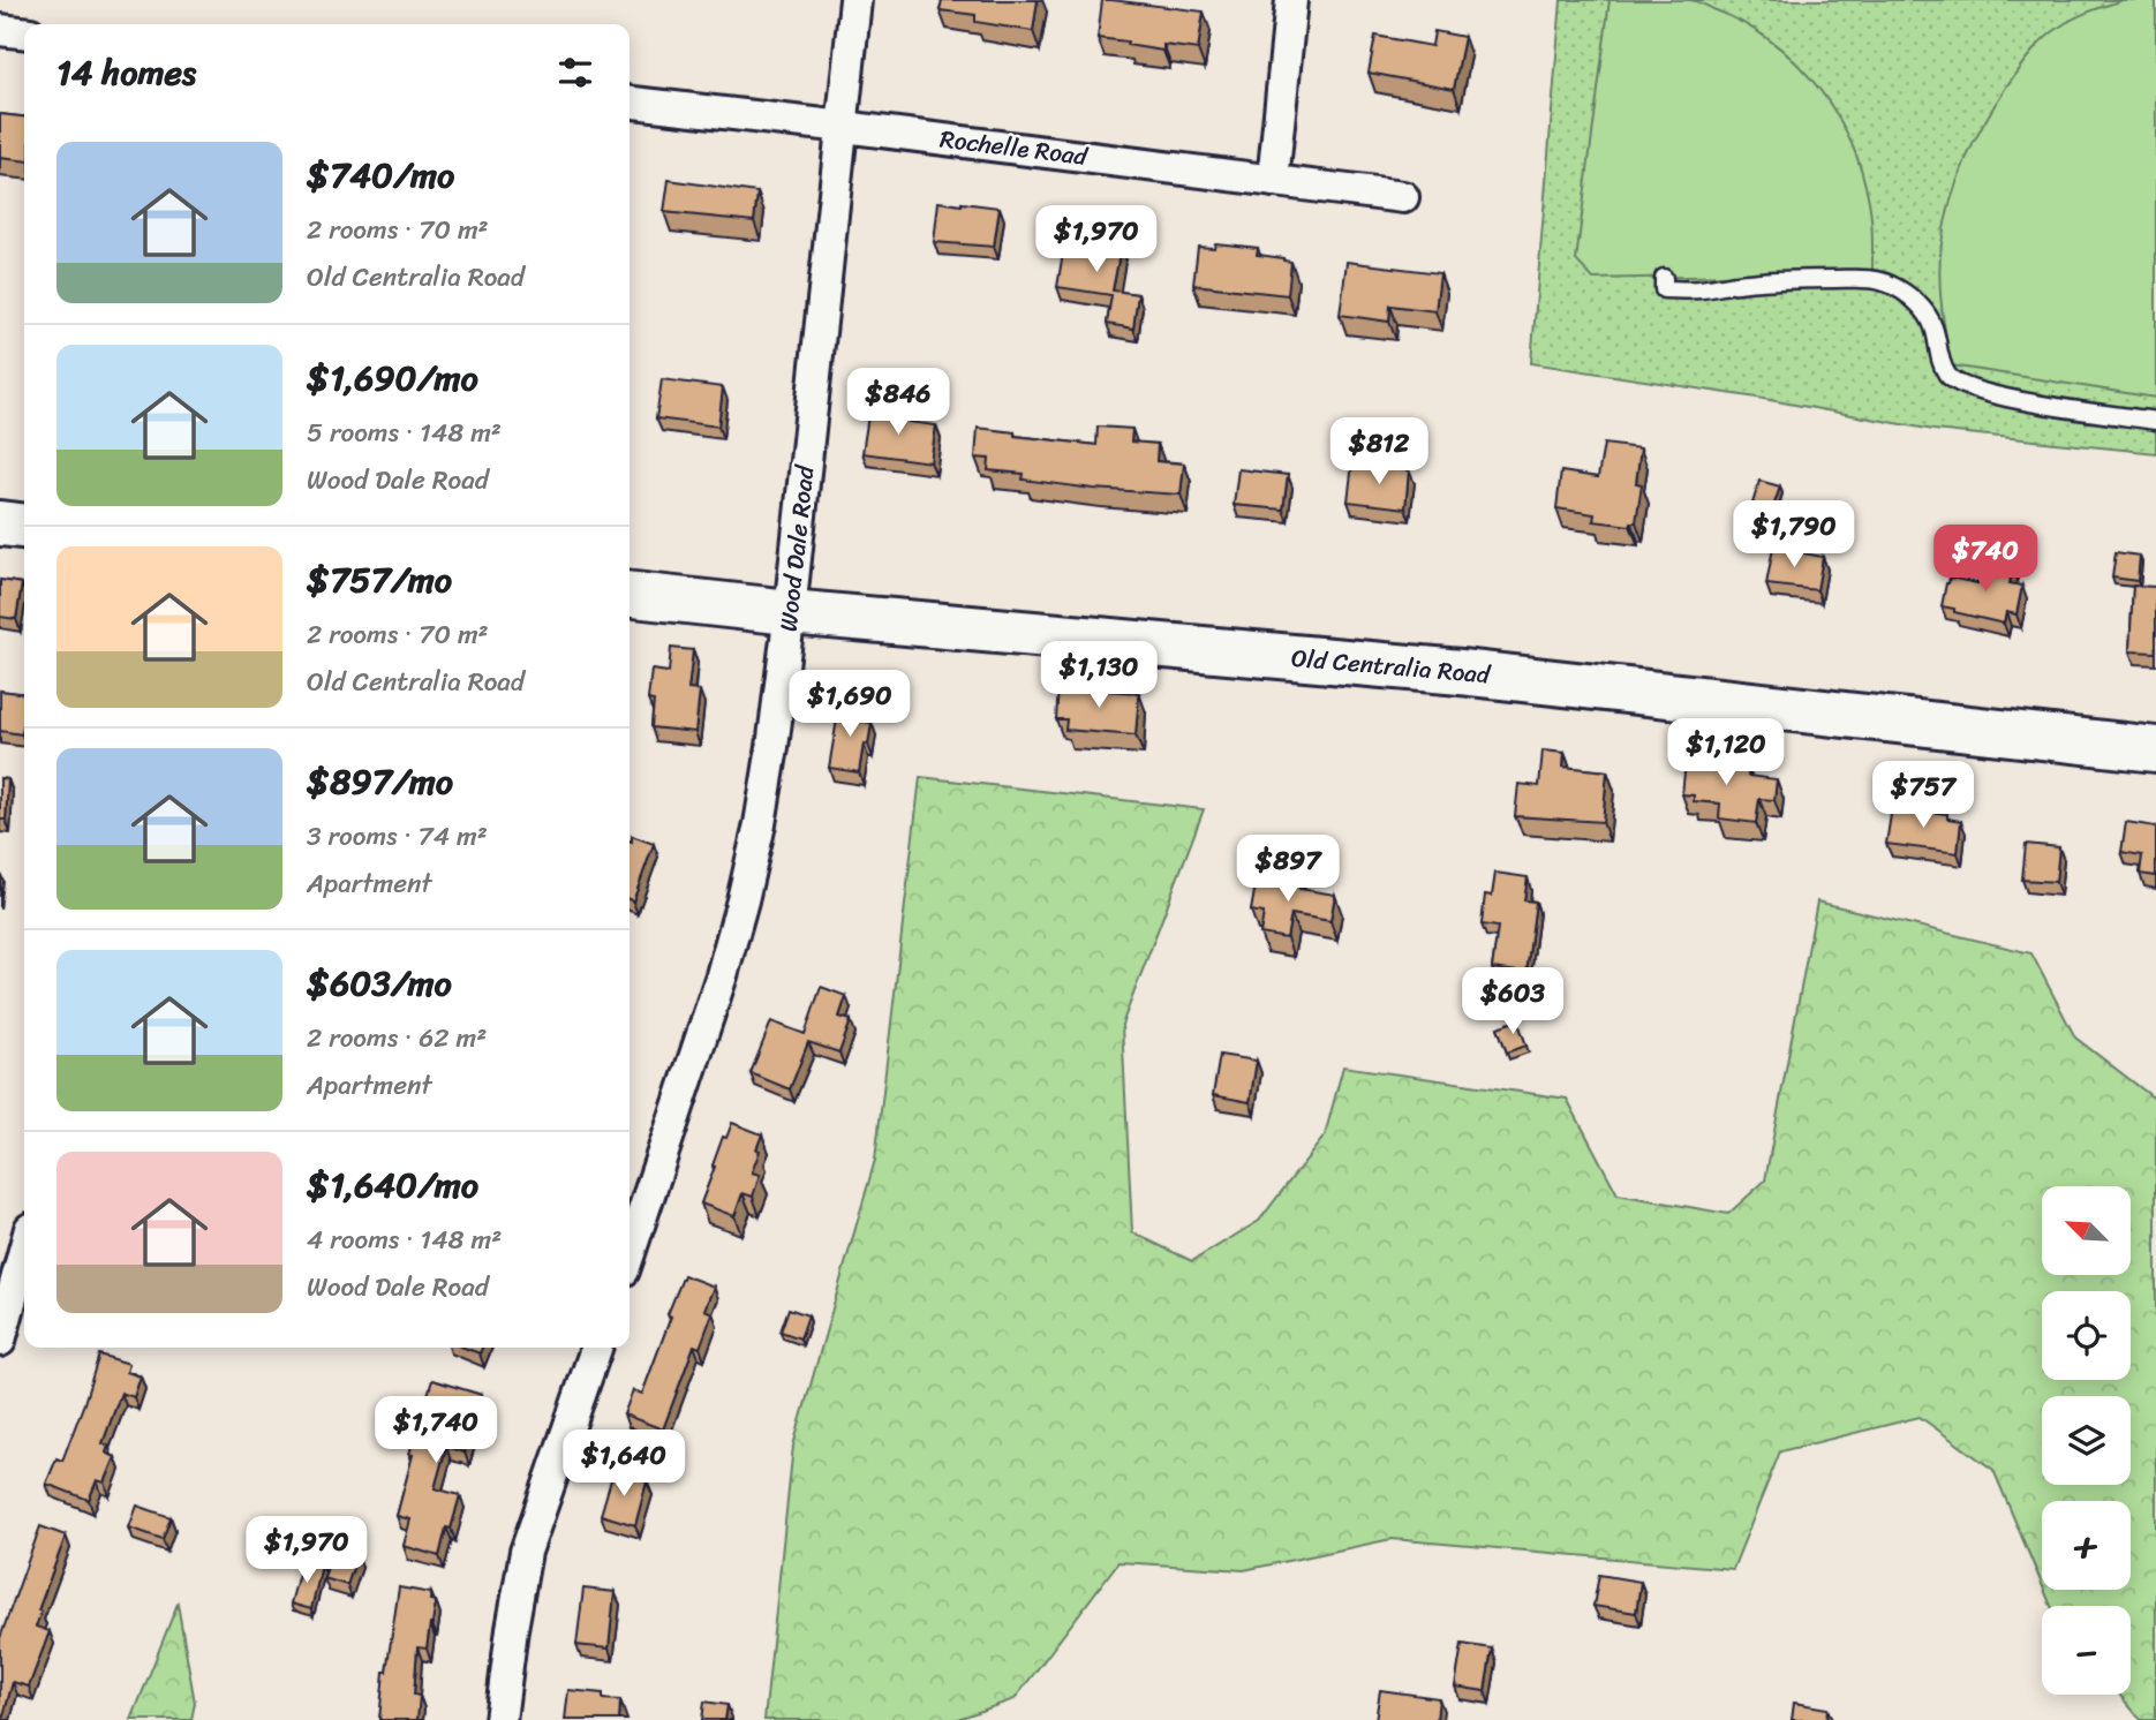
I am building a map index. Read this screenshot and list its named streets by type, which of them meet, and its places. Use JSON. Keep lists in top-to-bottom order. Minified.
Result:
{"streets":{"street":["Rochelle Road","Wood Dale Road","Old Centralia Road"]},"crossings":[["Rochelle Road","Wood Dale Road"],["Wood Dale Road","Old Centralia Road"]],"north":"top left","page":{"heading":"14 homes","list":[{"name":"$740/mo","note":"2 rooms · 70 m² · Old Centralia Road"},{"name":"$1,690/mo","note":"5 rooms · 148 m² · Wood Dale Road"},{"name":"$757/mo","note":"2 rooms · 70 m² · Old Centralia Road"},{"name":"$897/mo","note":"3 rooms · 74 m² · Apartment"},{"name":"$603/mo","note":"2 rooms · 62 m² · Apartment"},{"name":"$1,640/mo","note":"4 rooms · 148 m² · Wood Dale Road"}],"price":["$1,970","$846","$812","$1,790","$740","$1,130","$1,690","$1,120","$757","$897","$603","$1,740","$1,640","$1,970"],"map_buttons":["+","−"]}}
